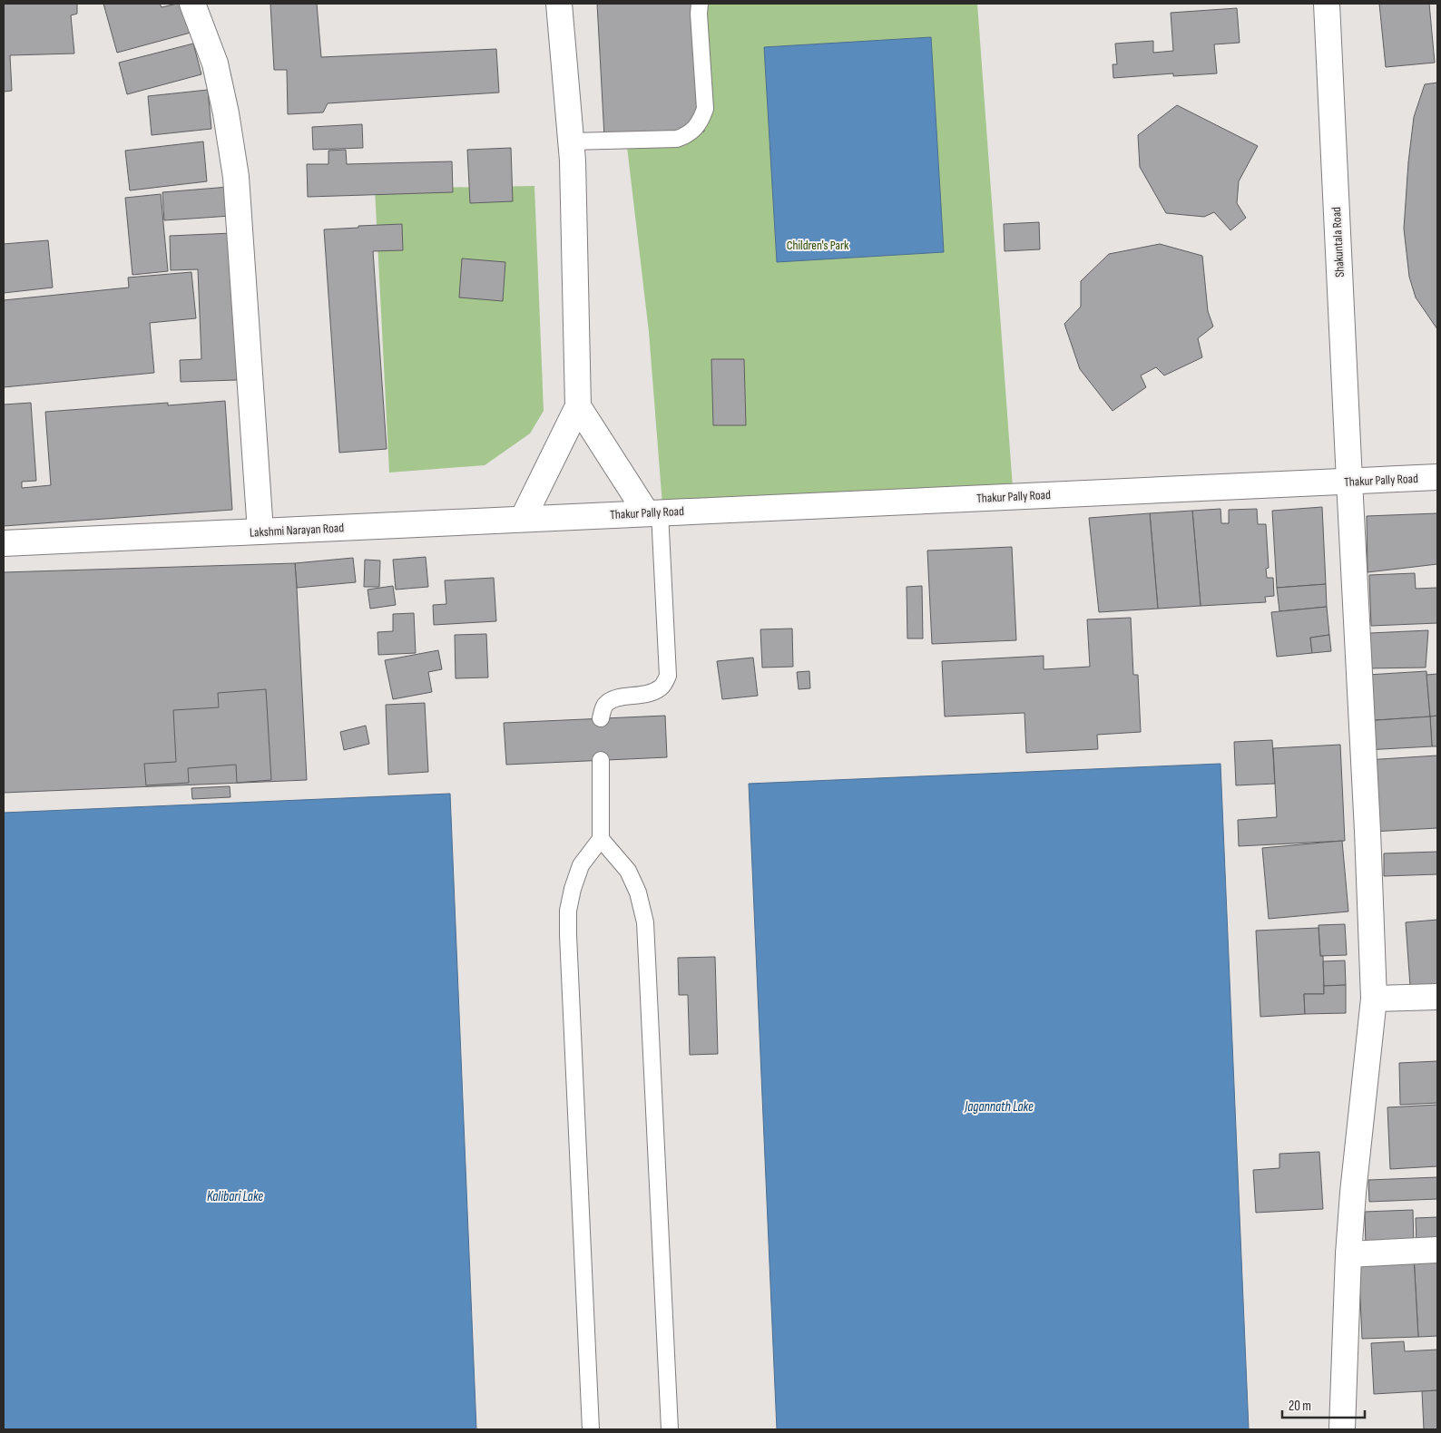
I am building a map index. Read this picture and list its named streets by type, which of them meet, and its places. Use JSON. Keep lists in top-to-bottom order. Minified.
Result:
{"streets":{"street":["Shakuntala Road","Thakur Pally Road","Lakshmi Narayan Road"]},"crossings":[["Shakuntala Road","Thakur Pally Road"],["Thakur Pally Road","Lakshmi Narayan Road"]],"water":["Jagannath Lake","Kalibari Lake"],"parks":["Children's Park"],"scale_bar":"20 m"}
